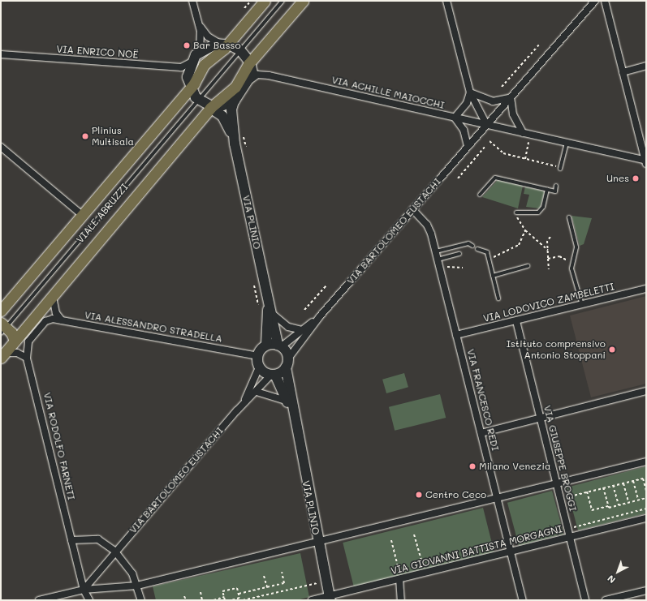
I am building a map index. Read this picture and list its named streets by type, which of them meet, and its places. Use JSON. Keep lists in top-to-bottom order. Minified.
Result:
{"streets":{"main road":["VIALE ABRUZZI"],"street":["VIA ENRICO NOË","VIA ACHILLE MAIOCCHI","VIA PLINIO","VIA BARTOLOMEO EUSTACHI","VIA LODOVICO ZAMBELETTI","VIA ALESSANDRO STRADELLA","VIA FRANCESCO REDI","VIA RODOLFO FARNETI","VIA GIUSEPPE BROGGI","VIA GIOVANNI BATTISTA MORGAGNI"]},"crossings":[["VIA ACHILLE MAIOCCHI","VIA BARTOLOMEO EUSTACHI"],["VIALE ABRUZZI","VIA PLINIO"],["VIA PLINIO","VIA BARTOLOMEO EUSTACHI"],["VIA PLINIO","VIA ALESSANDRO STRADELLA"],["VIA PLINIO","VIA GIOVANNI BATTISTA MORGAGNI"],["VIA BARTOLOMEO EUSTACHI","VIA ALESSANDRO STRADELLA"],["VIA BARTOLOMEO EUSTACHI","VIA FRANCESCO REDI"],["VIA BARTOLOMEO EUSTACHI","VIA RODOLFO FARNETI"],["VIA LODOVICO ZAMBELETTI","VIA FRANCESCO REDI"],["VIA LODOVICO ZAMBELETTI","VIA GIUSEPPE BROGGI"],["VIA ALESSANDRO STRADELLA","VIA RODOLFO FARNETI"],["VIA FRANCESCO REDI","VIA GIOVANNI BATTISTA MORGAGNI"],["VIA GIUSEPPE BROGGI","VIA GIOVANNI BATTISTA MORGAGNI"]],"places":["Bar Basso","Plinius Multisala","Unes","Istituto comprensivo Antonio Stoppani","Milano Venezia","Centro Ceco"],"north":"bottom left"}
